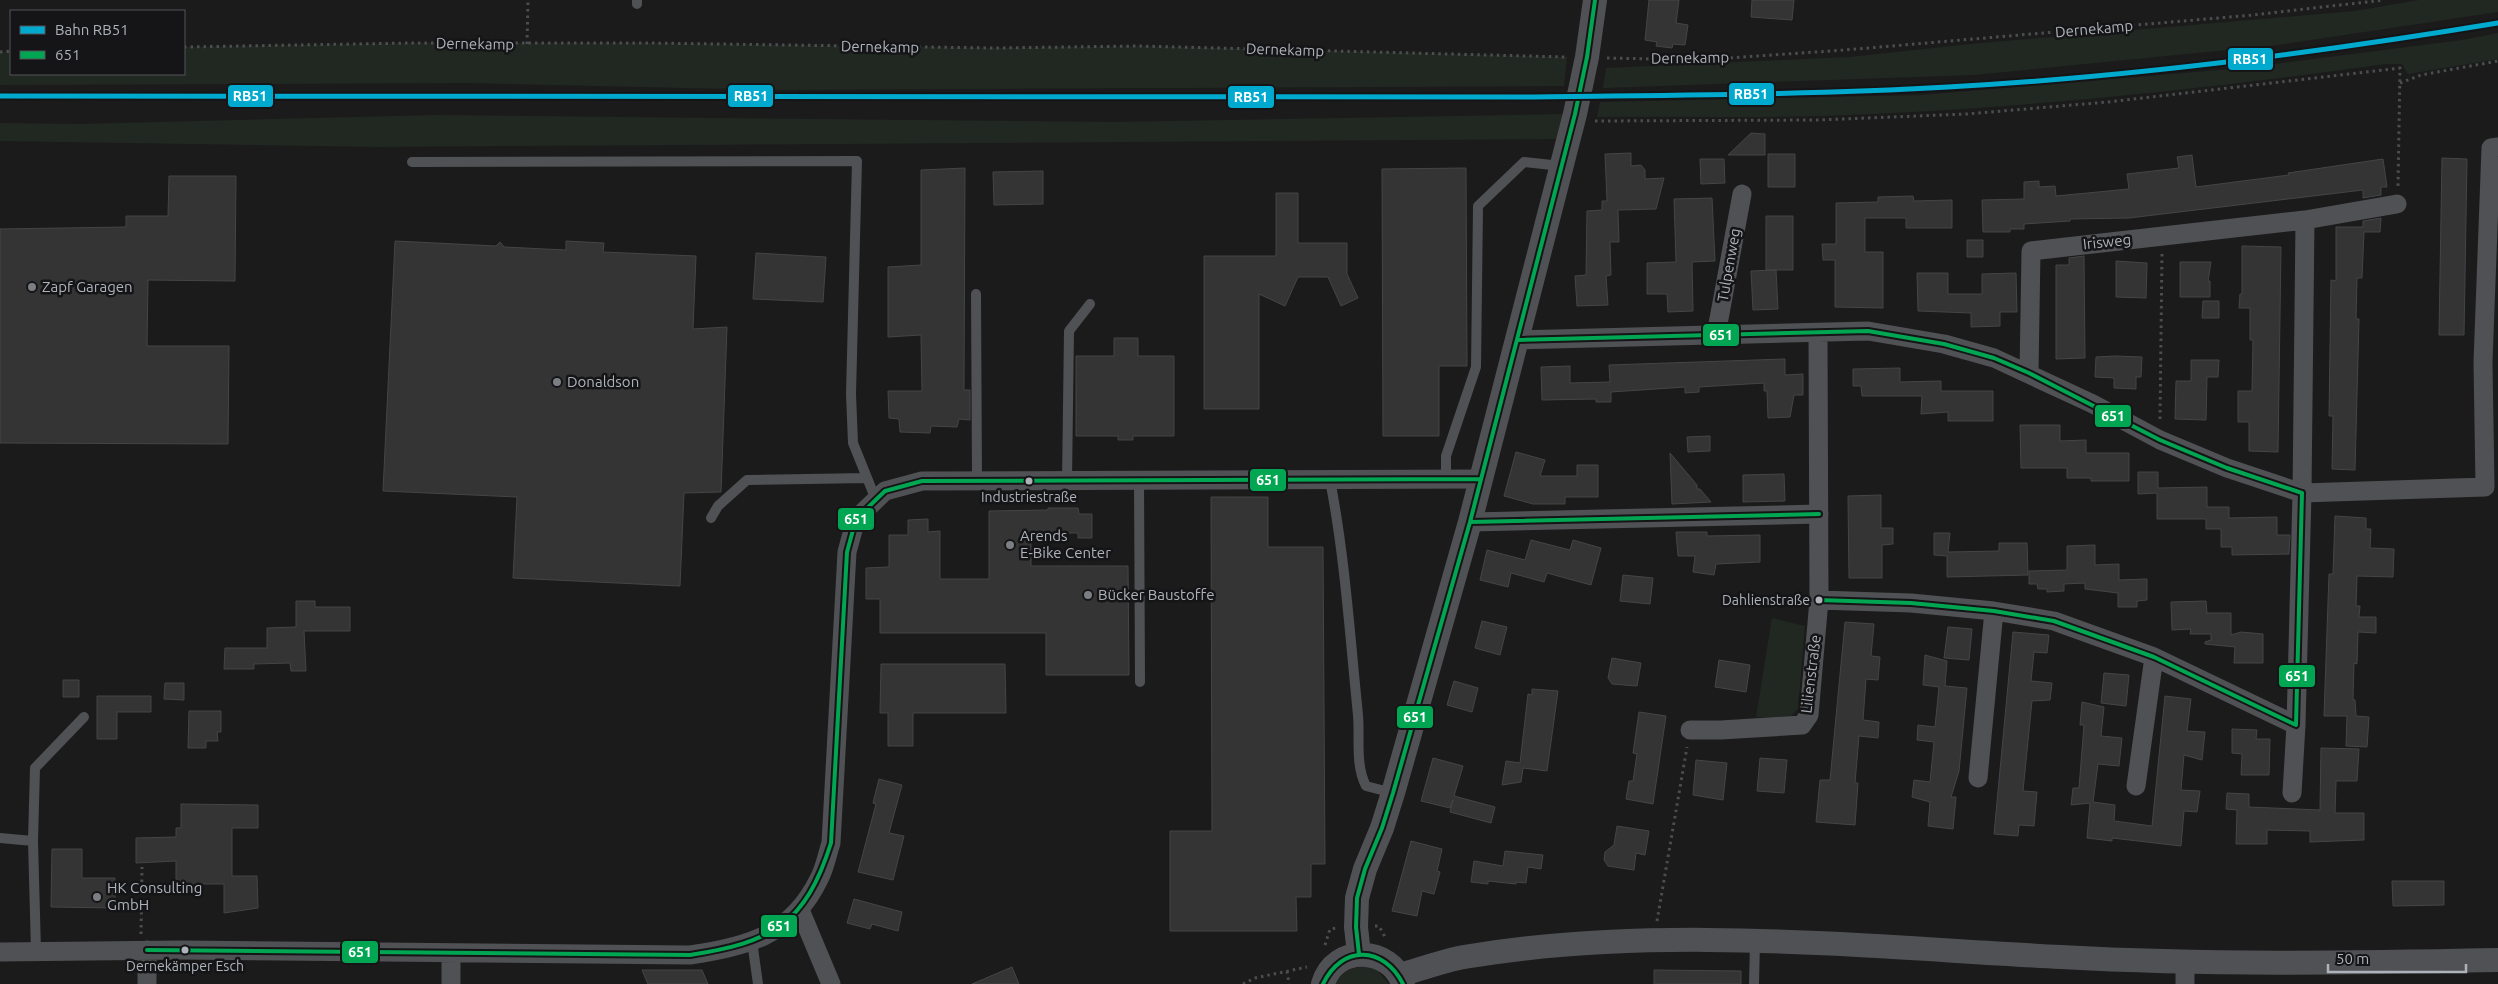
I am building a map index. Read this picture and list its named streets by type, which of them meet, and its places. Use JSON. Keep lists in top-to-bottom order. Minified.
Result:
{"streets":{"street":["Irisweg","Tulpenweg","Lilienstraße"],"path":["Dernekamp"]},"places":["Zapf Garagen","Donaldson","Industriestraße","Arends E-Bike Center","Bücker Baustoffe","Dahlienstraße","HK Consulting GmbH","Dernekämper Esch"],"lines":["transit line 651","rail line RB51"],"legend":["Bahn RB51","651"],"scale_bar":"50 m"}
